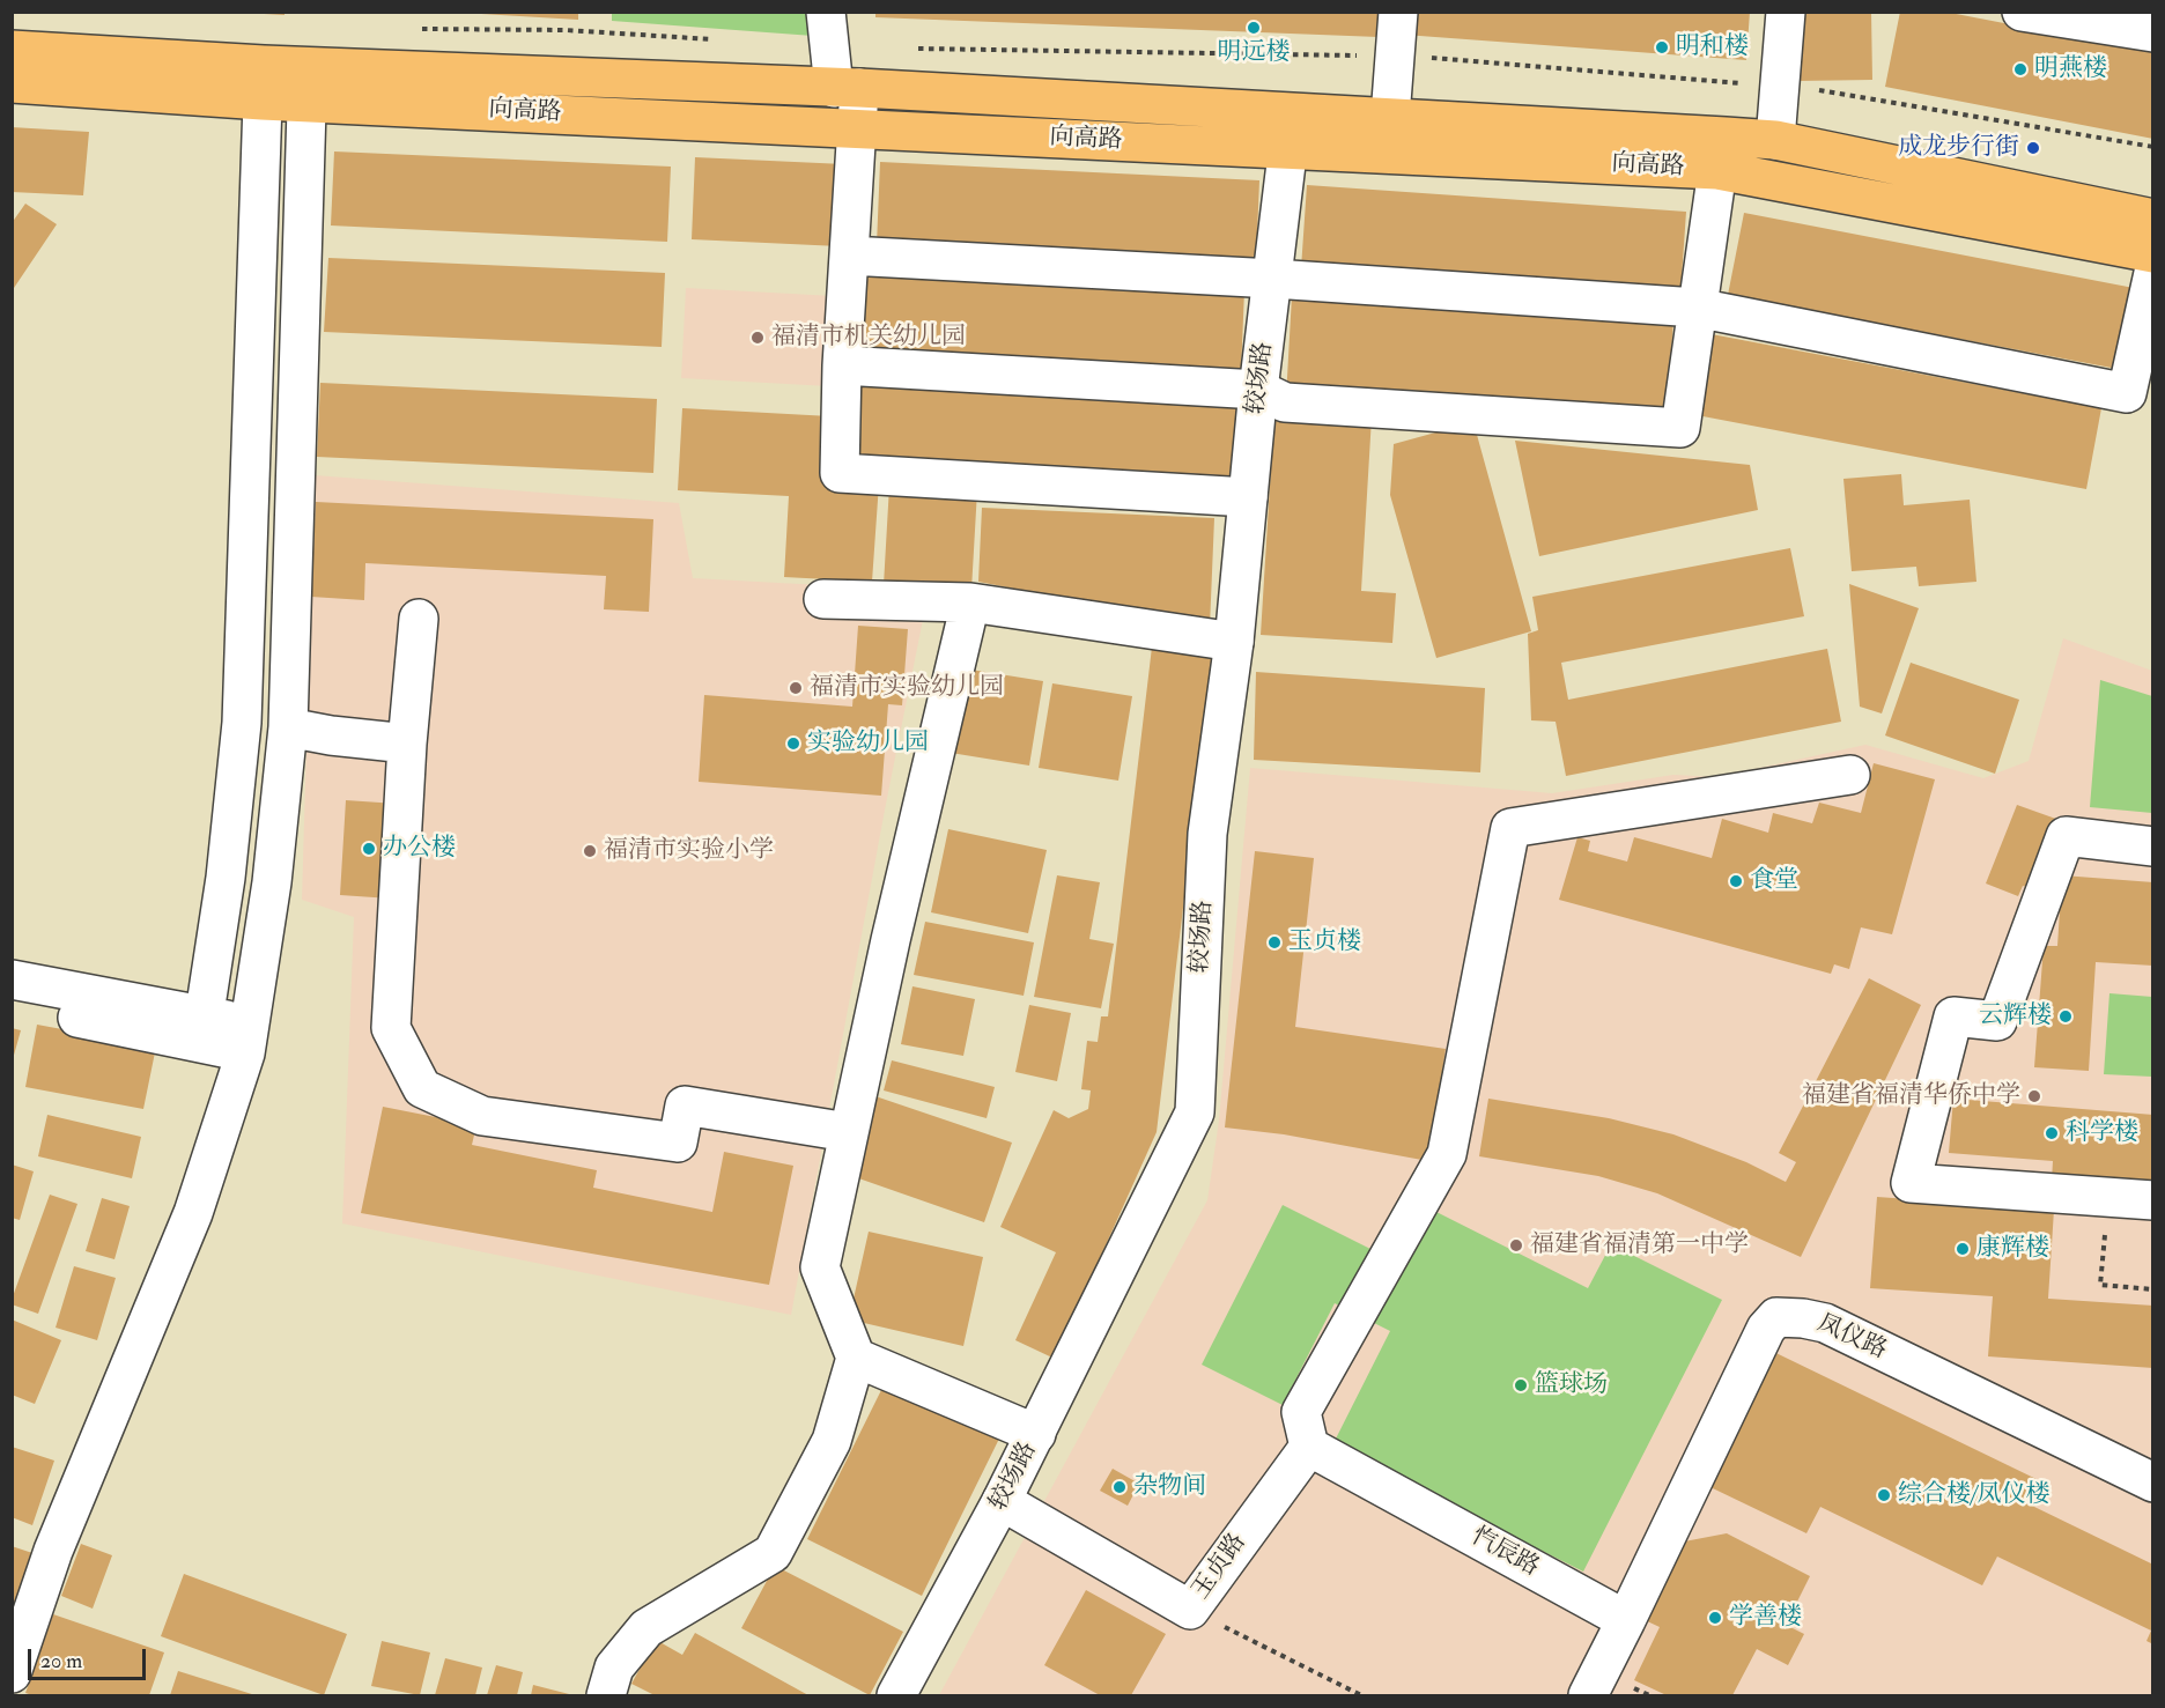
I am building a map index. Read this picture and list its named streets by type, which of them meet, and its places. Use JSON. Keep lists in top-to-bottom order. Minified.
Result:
{"streets":{"main road":["向高路"],"street":["较场路","凤仪路","忾辰路","玉贞路"]},"crossings":[["向高路","较场路"],["较场路","玉贞路"],["凤仪路","忾辰路"],["忾辰路","玉贞路"]],"places":["明远楼","明和楼","明燕楼","成龙步行街","福清市机关幼儿园","福清市实验幼儿园","实验幼儿园","办公楼","福清市实验小学","食堂","玉贞楼","云辉楼","福建省福清华侨中学","科学楼","福建省福清第一中学","康辉楼","篮球场","杂物间","综合楼/凤仪楼","学善楼"],"scale_bar":"20 m"}
